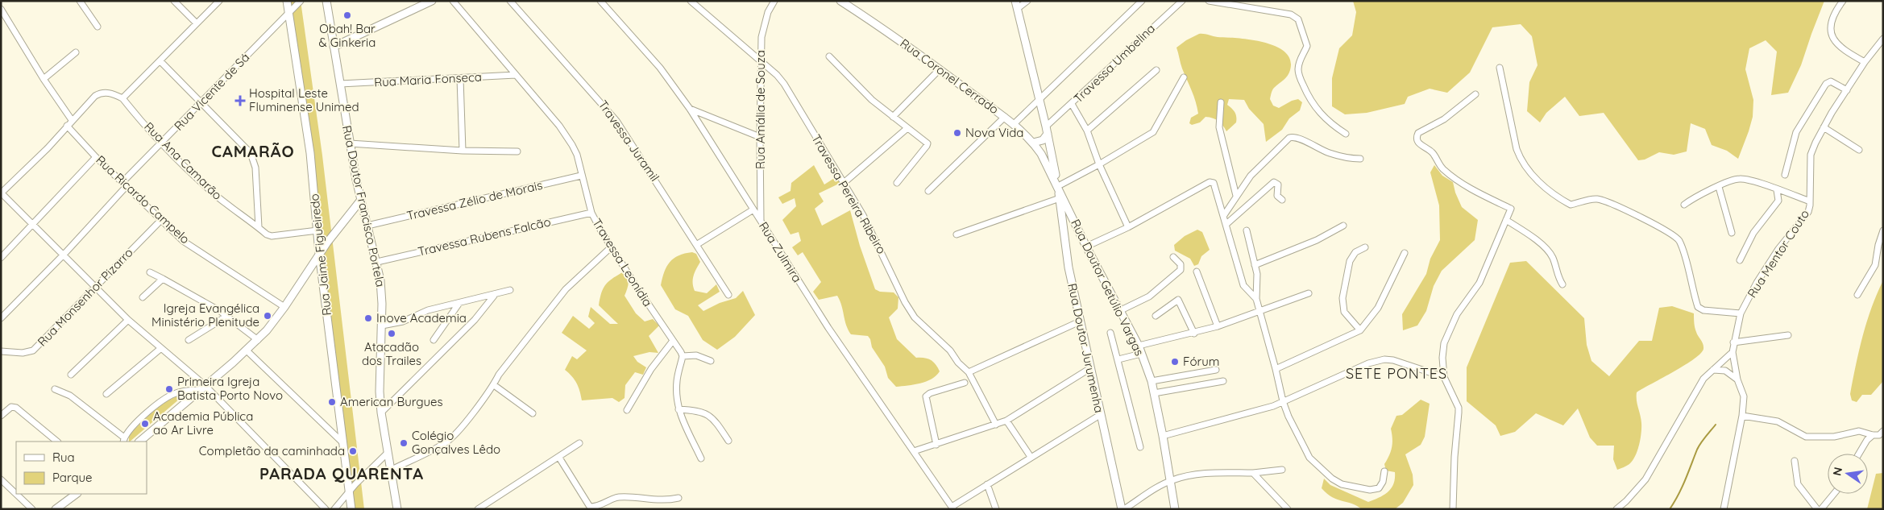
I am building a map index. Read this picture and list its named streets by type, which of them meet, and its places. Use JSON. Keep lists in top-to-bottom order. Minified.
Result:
{"streets":{"main road":["Rua Coronel Cerrado","Rua Doutor Francisco Portela","Rua Jaime Figueiredo","Rua Doutor Getúlio Vargas","Rua Doutor Jurumenha"],"street":["Travessa Umbelina","Rua Maria Fonseca","Rua Vicente de Sá","Rua Amália de Souza","Travessa Juramil","Rua Ana Camarão","Travessa Pereira Ribeiro","Rua Ricardo Campelo","Travessa Zélio de Morais","Travessa Rubens Falcão","Rua Zulmira","Rua Mentor Couto","Travessa Leonídia","Rua Monsenhor Pizarro"]},"crossings":[["Rua Coronel Cerrado","Rua Doutor Getúlio Vargas"],["Rua Coronel Cerrado","Rua Doutor Jurumenha"],["Rua Maria Fonseca","Rua Doutor Francisco Portela"],["Rua Maria Fonseca","Travessa Leonídia"],["Rua Vicente de Sá","Rua Ana Camarão"],["Rua Vicente de Sá","Rua Ricardo Campelo"],["Rua Vicente de Sá","Rua Jaime Figueiredo"],["Rua Amália de Souza","Travessa Pereira Ribeiro"],["Rua Amália de Souza","Rua Zulmira"],["Rua Ana Camarão","Rua Jaime Figueiredo"],["Rua Ricardo Campelo","Rua Monsenhor Pizarro"],["Travessa Zélio de Morais","Rua Doutor Francisco Portela"],["Travessa Zélio de Morais","Travessa Leonídia"],["Rua Doutor Francisco Portela","Travessa Rubens Falcão"],["Travessa Rubens Falcão","Travessa Leonídia"],["Rua Doutor Getúlio Vargas","Rua Doutor Jurumenha"]],"districts":["CAMARÃO","SETE PONTES","PARADA QUARENTA"],"places":{"other":["Obah! Bar & Ginkeria","Nova Vida","Igreja Evangélica Ministério Plenitude","Inove Academia","Atacadão dos Trailes","Fórum","Primeira Igreja Batista Porto Novo","American Burgues","Academia Pública ao Ar Livre","Colégio Gonçalves Lêdo","Completão da caminhada"],"health":["Hospital Leste Fluminense Unimed"]},"legend":["Rua","Parque"],"north":"left"}
